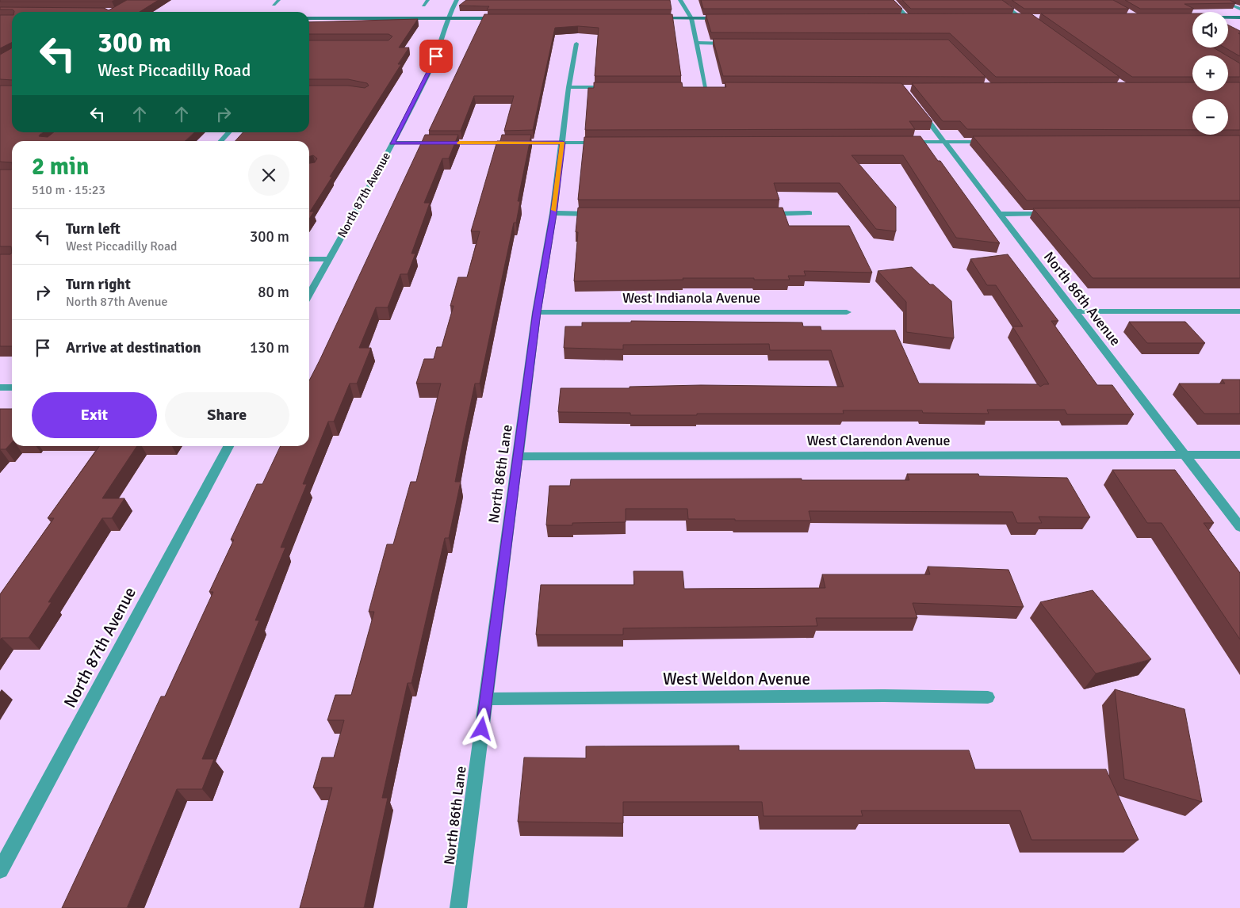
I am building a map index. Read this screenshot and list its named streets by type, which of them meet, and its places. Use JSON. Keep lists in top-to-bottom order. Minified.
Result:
{"streets":{"street":["North 87th Avenue","West Indianola Avenue","North 86th Avenue","West Clarendon Avenue","North 86th Lane","West Weldon Avenue"]},"crossings":[["West Indianola Avenue","North 86th Lane"],["North 86th Avenue","West Clarendon Avenue"],["West Clarendon Avenue","North 86th Lane"],["North 86th Lane","West Weldon Avenue"]],"page":{"map_buttons":["+","−"],"turn":["300 m","West Piccadilly Road"],"heading":["2 min","510 m · 15:23"],"list":[{"name":"Turn left","note":"West Piccadilly Road","value":"300 m"},{"name":"Turn right","note":"North 87th Avenue","value":"80 m"},{"name":"Arrive at destination","value":"130 m"}],"buttons":["Exit","Share"]}}
